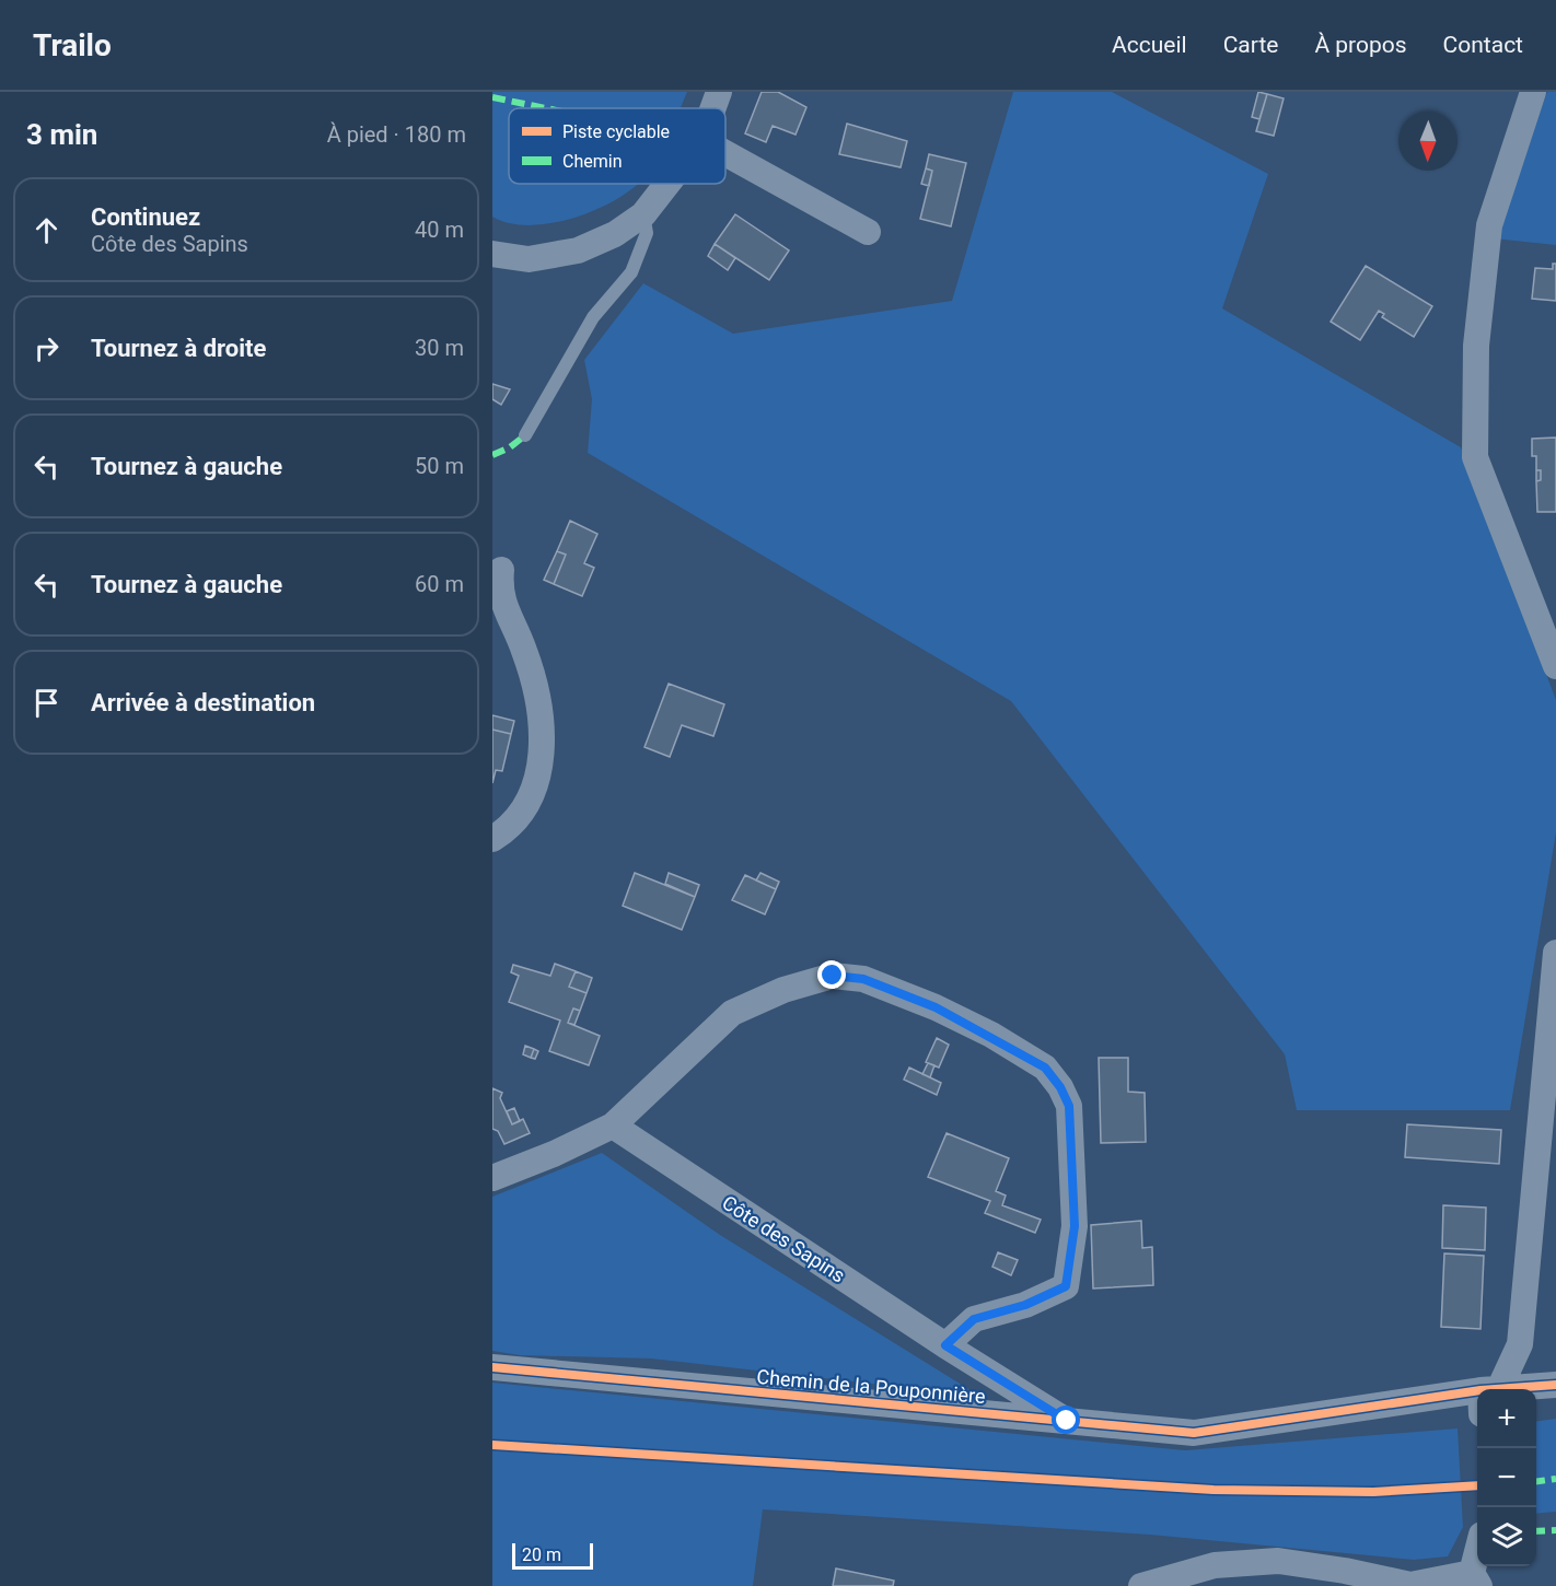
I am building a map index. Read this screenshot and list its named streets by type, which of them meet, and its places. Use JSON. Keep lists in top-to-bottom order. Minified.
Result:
{"streets":{"street":["Côte des Sapins","Chemin de la Pouponnière"]},"crossings":[["Côte des Sapins","Chemin de la Pouponnière"]],"legend":["Piste cyclable","Chemin"],"scale_bar":"20 m","north":"bottom","page":{"header":"Trailo","nav":["Accueil","Carte","À propos","Contact"],"heading":["3 min","À pied · 180 m"],"list":[["Continuez","Côte des Sapins","40 m"],["Tournez à droite","30 m"],["Tournez à gauche","50 m"],["Tournez à gauche","60 m"],"Arrivée à destination"],"map_buttons":["+","−"],"scale":"20 m"}}
